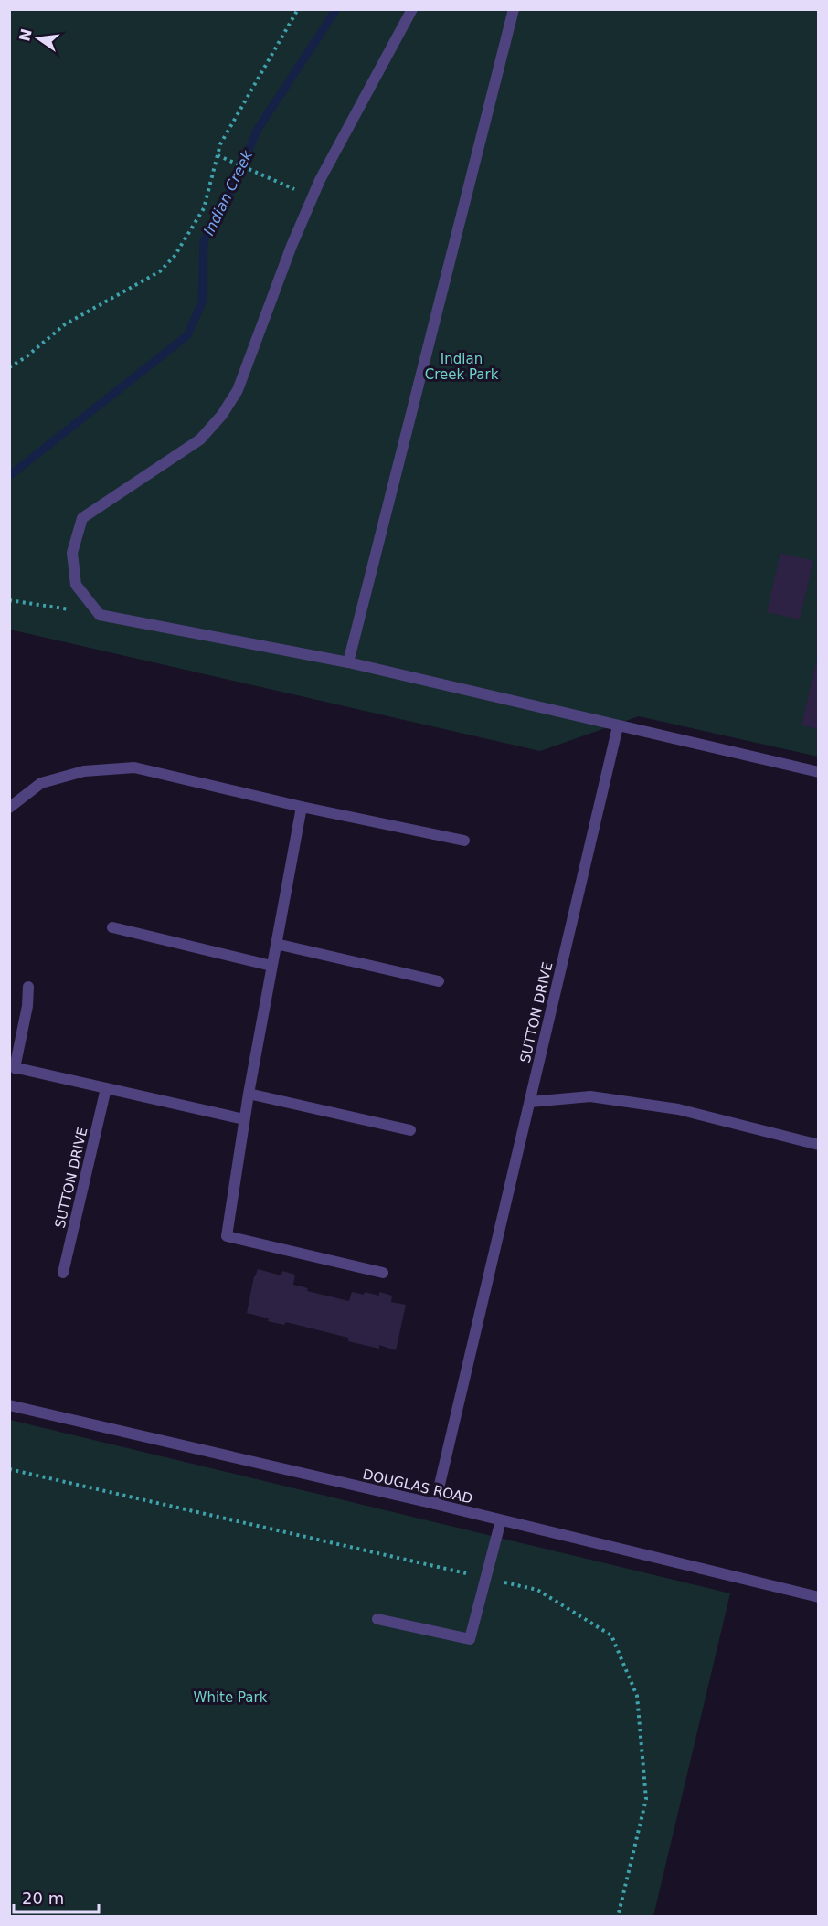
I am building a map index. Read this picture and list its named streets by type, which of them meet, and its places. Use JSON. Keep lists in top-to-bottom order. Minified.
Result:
{"streets":{"street":["SUTTON DRIVE","DOUGLAS ROAD"]},"crossings":[["SUTTON DRIVE","DOUGLAS ROAD"]],"water":["Indian Creek"],"parks":["Indian Creek Park","White Park"],"scale_bar":"20 m","north":"left"}
